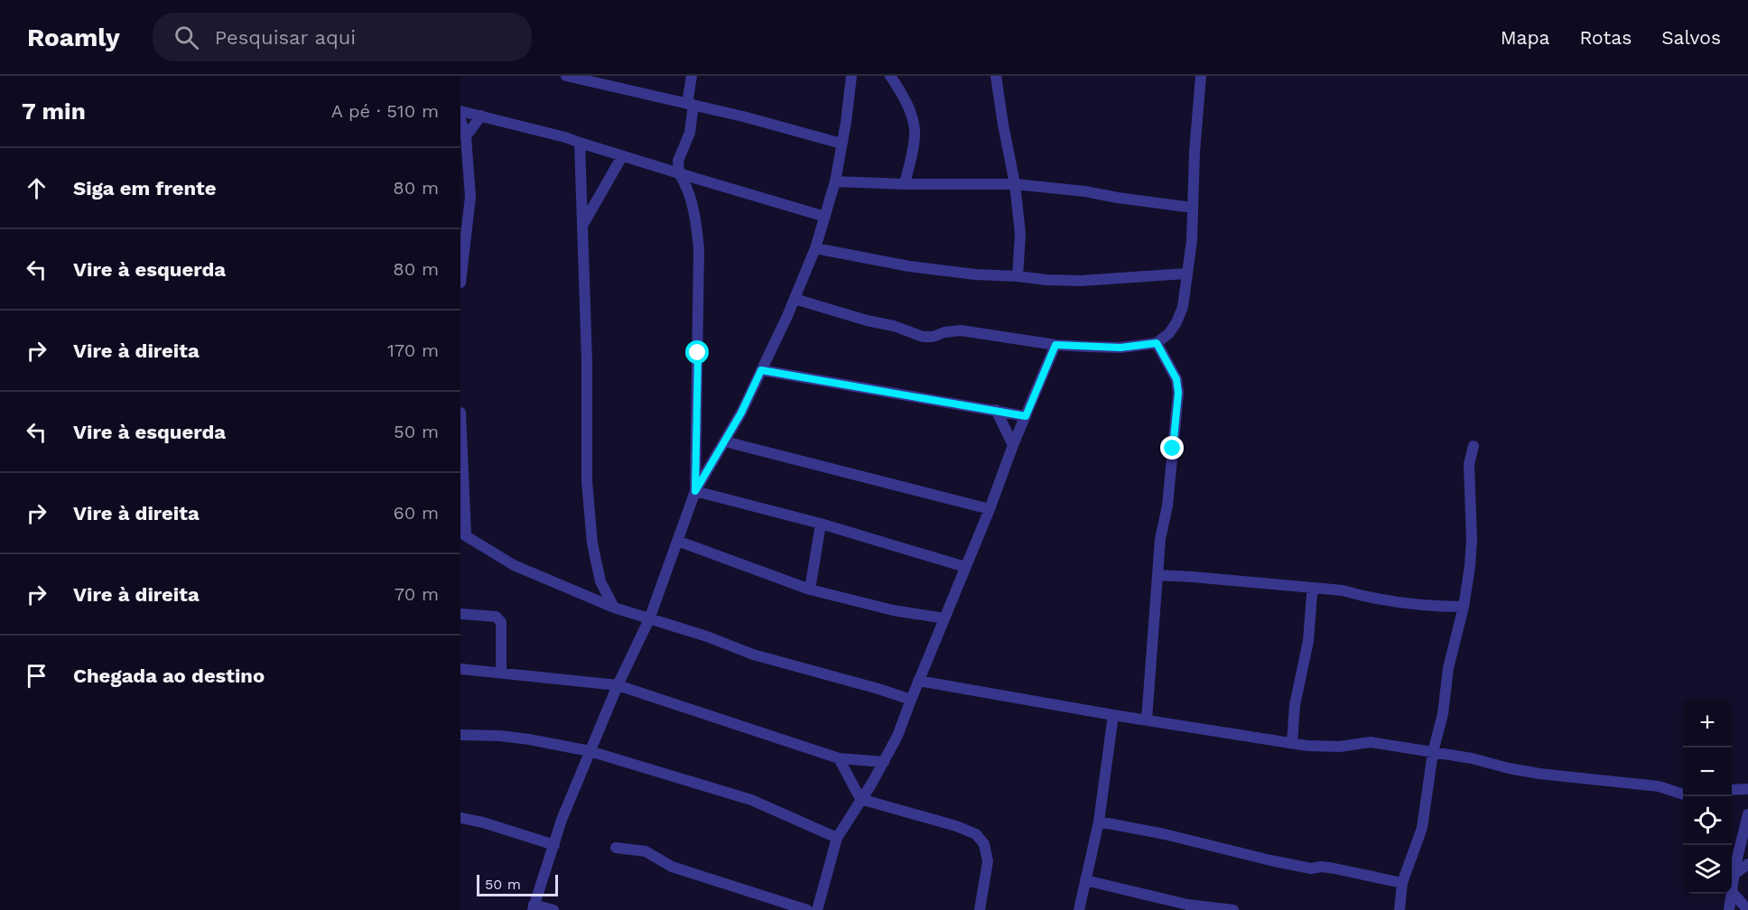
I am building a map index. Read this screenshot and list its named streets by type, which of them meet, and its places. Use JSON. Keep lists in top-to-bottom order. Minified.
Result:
{"scale_bar":"50 m","page":{"header":"Roamly","search":"Pesquisar aqui","nav":["Mapa","Rotas","Salvos"],"heading":["7 min","A pé · 510 m"],"list":[["Siga em frente","80 m"],["Vire à esquerda","80 m"],["Vire à direita","170 m"],["Vire à esquerda","50 m"],["Vire à direita","60 m"],["Vire à direita","70 m"],"Chegada ao destino"],"map_buttons":["+","−"],"scale":"50 m"}}
